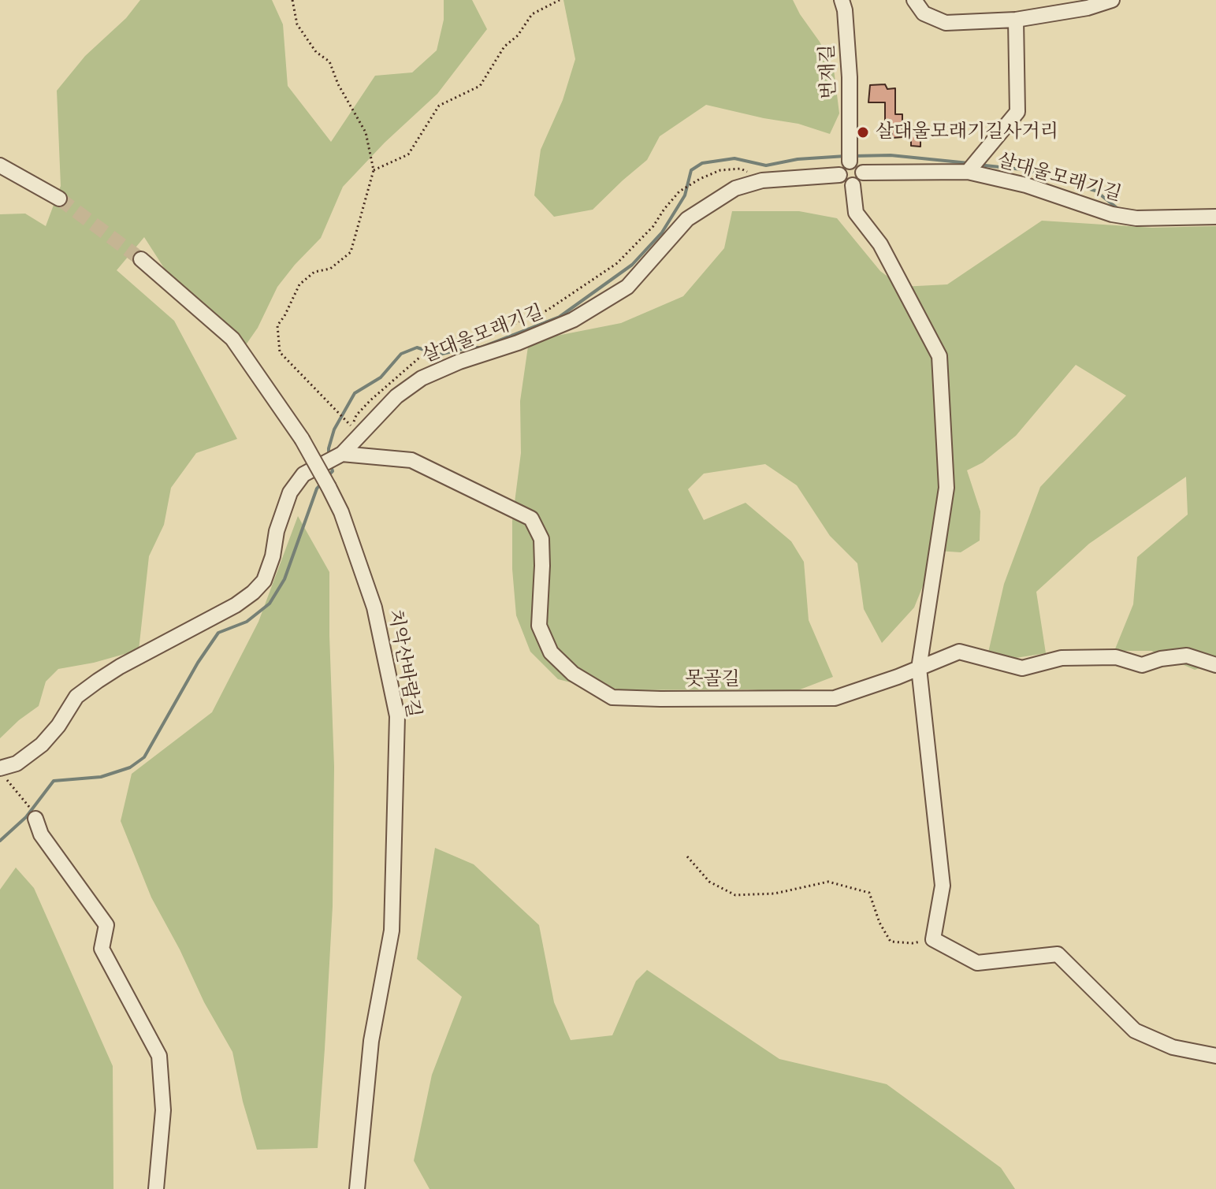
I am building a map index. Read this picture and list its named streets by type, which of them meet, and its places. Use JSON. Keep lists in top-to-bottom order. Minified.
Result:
{"streets":{"street":["번재길","살대울모래기길","치악산바람길","못골길"]},"crossings":[["번재길","살대울모래기길"],["살대울모래기길","못골길"]],"places":["살대울모래기길사거리"]}
